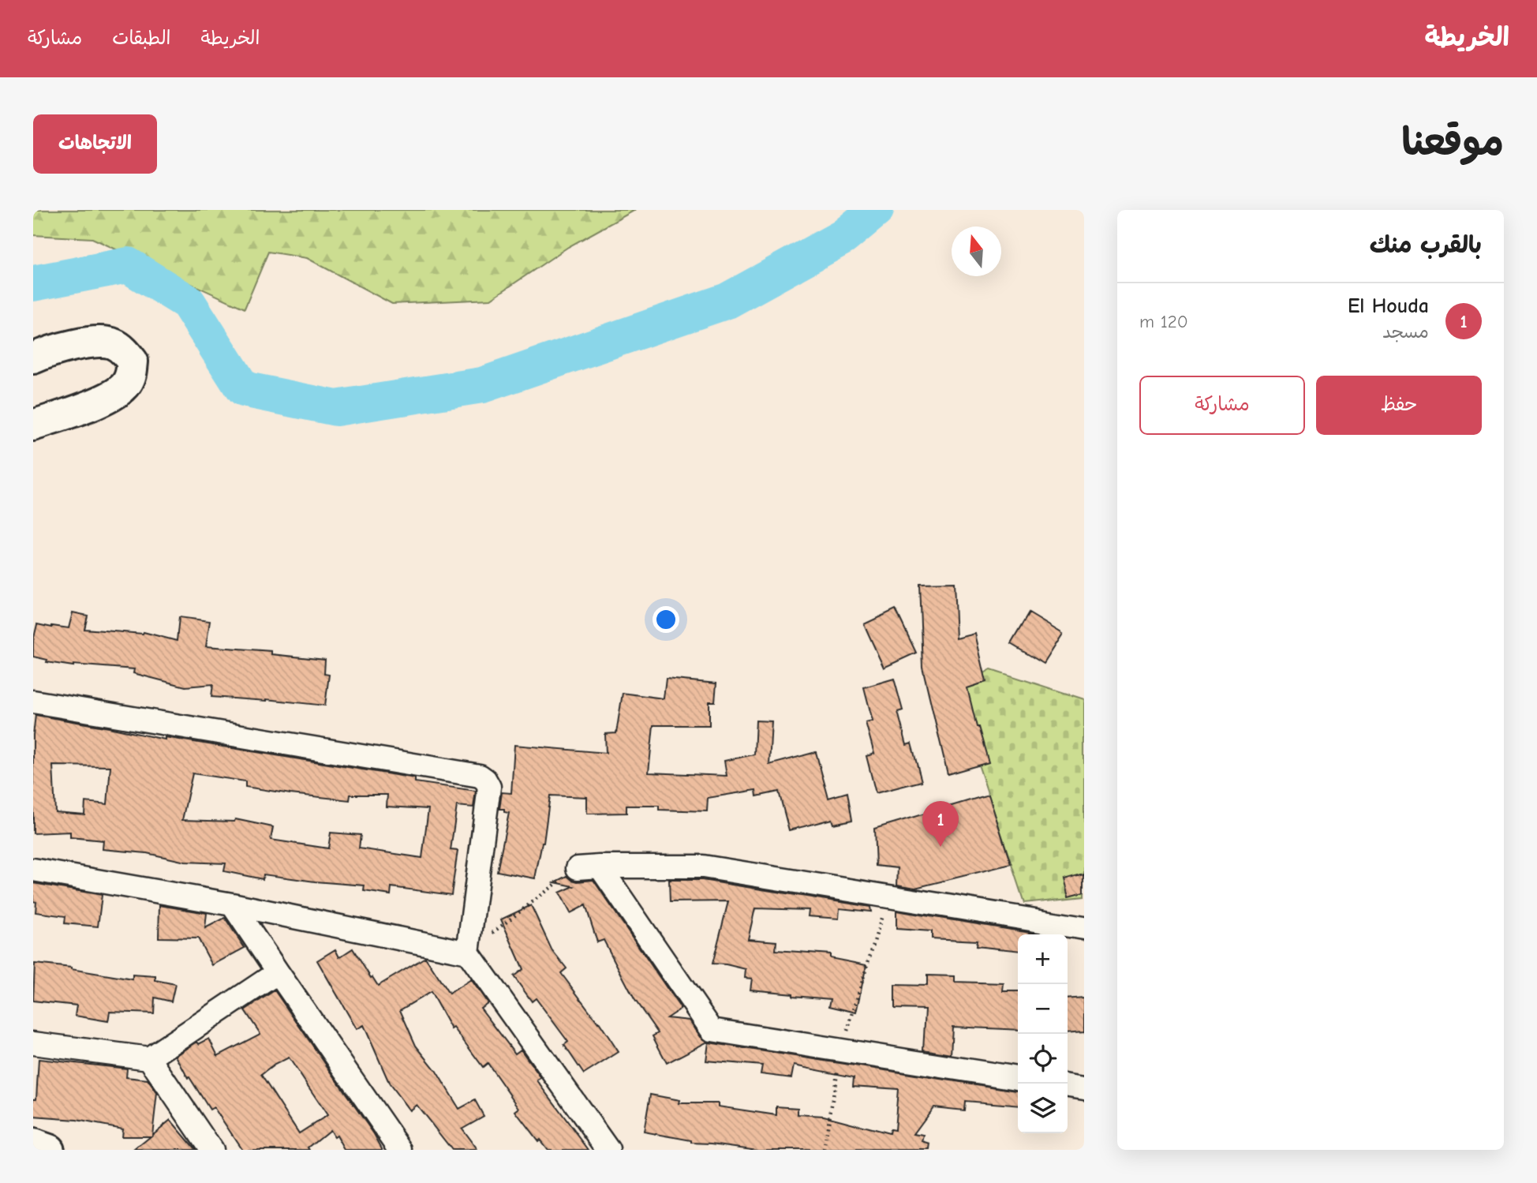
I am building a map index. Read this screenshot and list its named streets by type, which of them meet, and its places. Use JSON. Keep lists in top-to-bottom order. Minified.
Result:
{"north":"top","page":{"header":"الخريطة","nav":["الخريطة","الطبقات","مشاركة"],"title":"موقعنا","buttons":["الاتجاهات",["حفظ","مشاركة"]],"heading":"بالقرب منك","list":[{"mark":"1","name":"El Houda","note":"مسجد","value":"120 m"}],"pins":"1","map_buttons":["+","−"]}}
